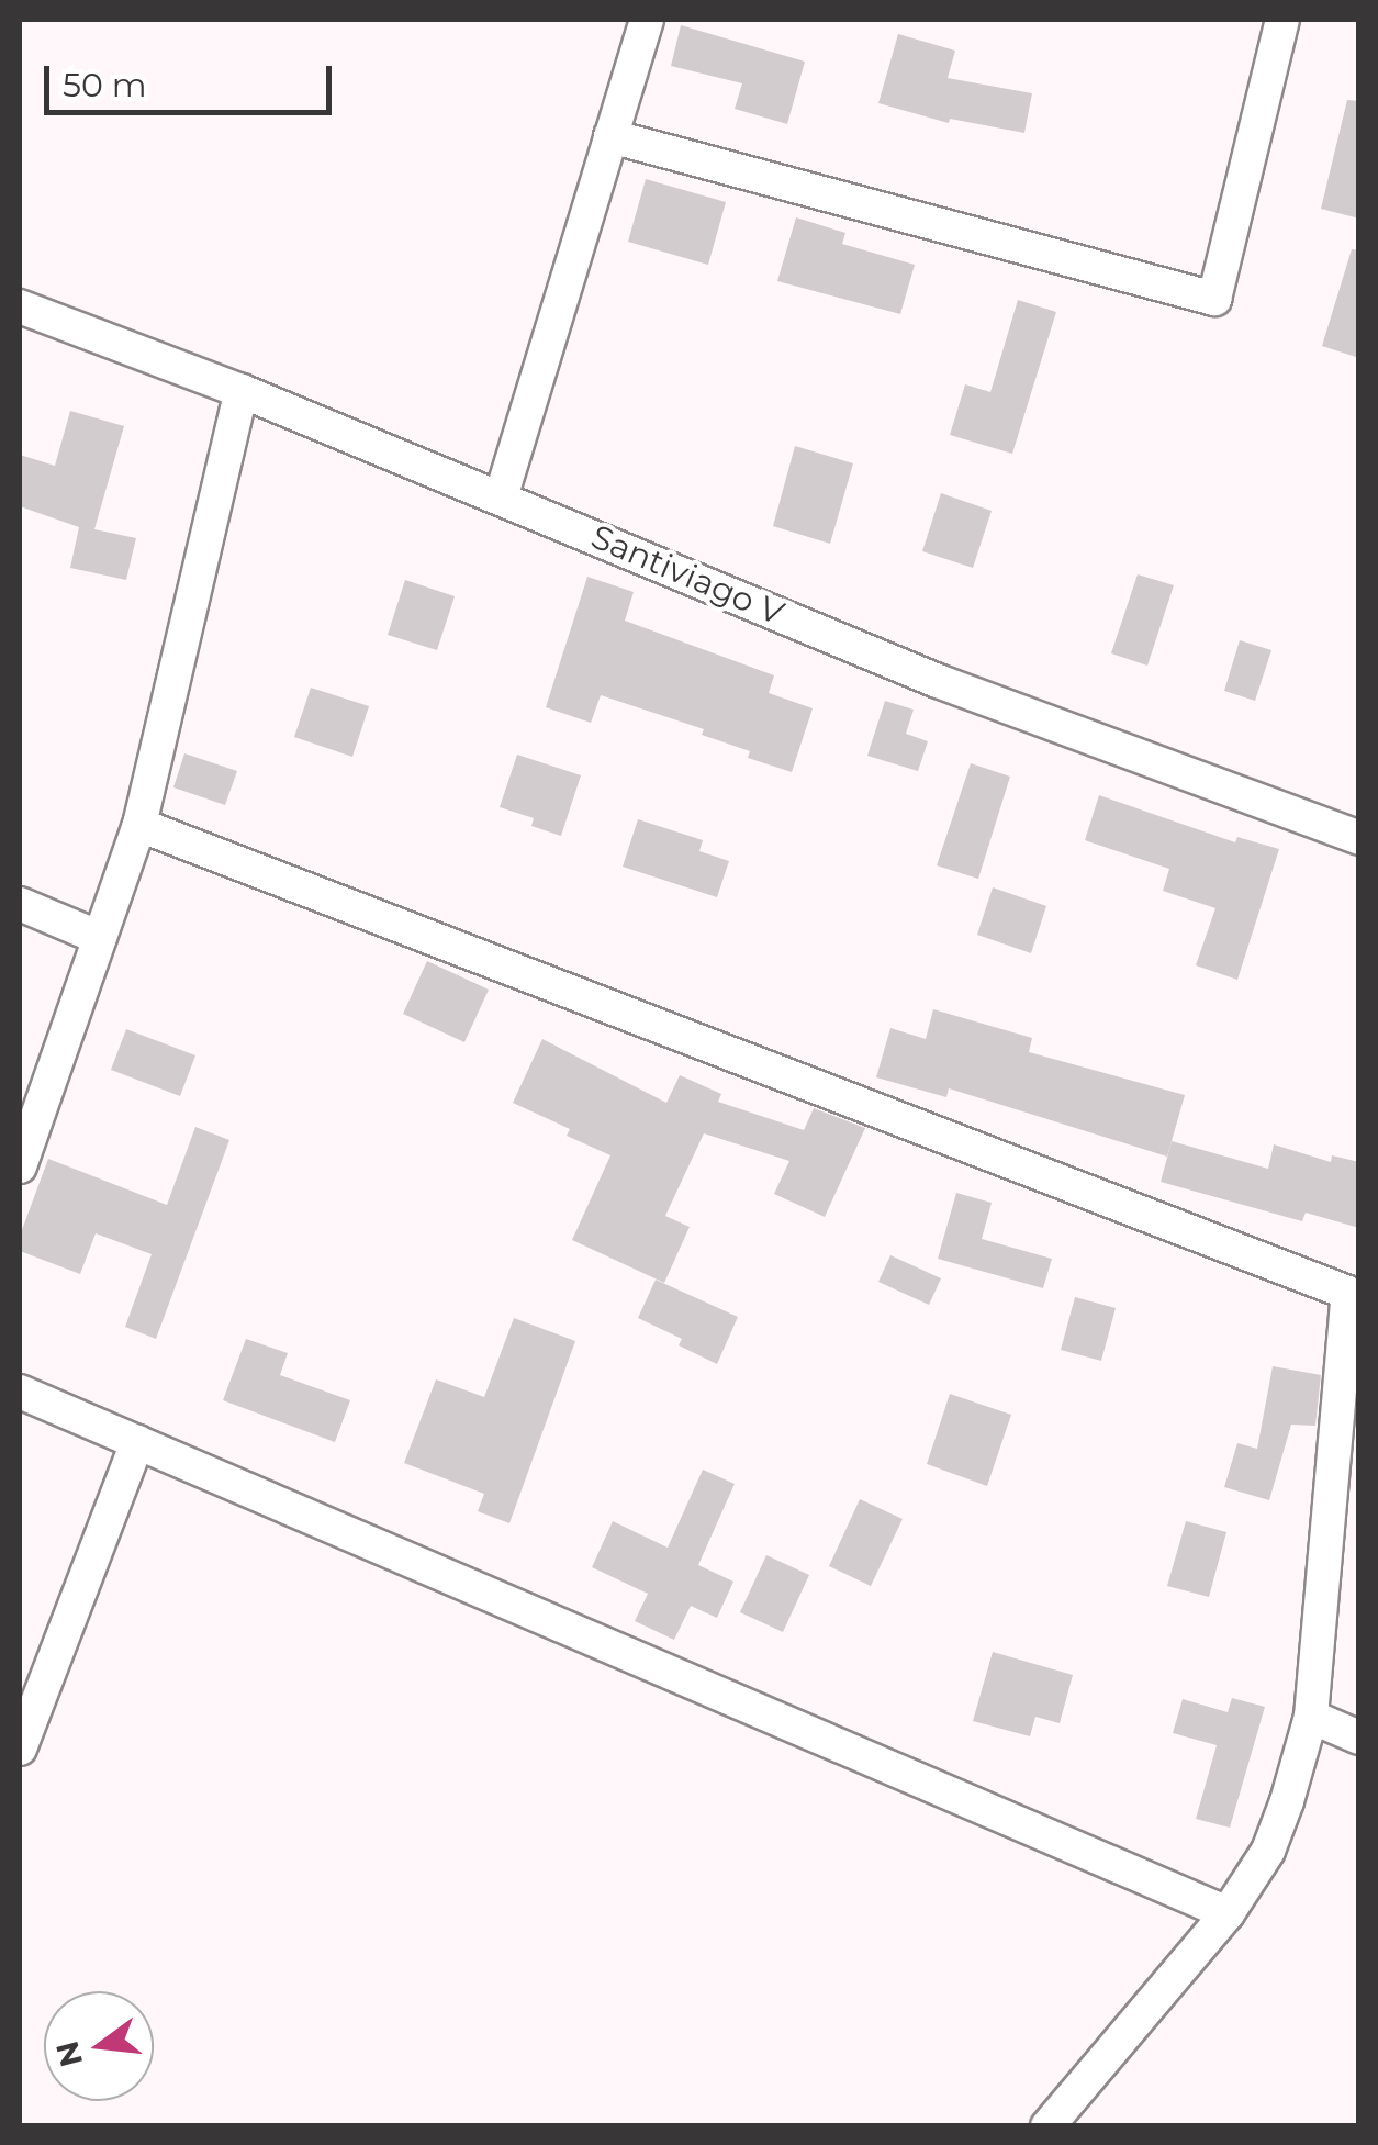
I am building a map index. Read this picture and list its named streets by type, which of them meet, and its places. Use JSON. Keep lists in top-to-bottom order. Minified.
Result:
{"streets":{"street":["Santiviago V"]},"scale_bar":"50 m","north":"left"}
